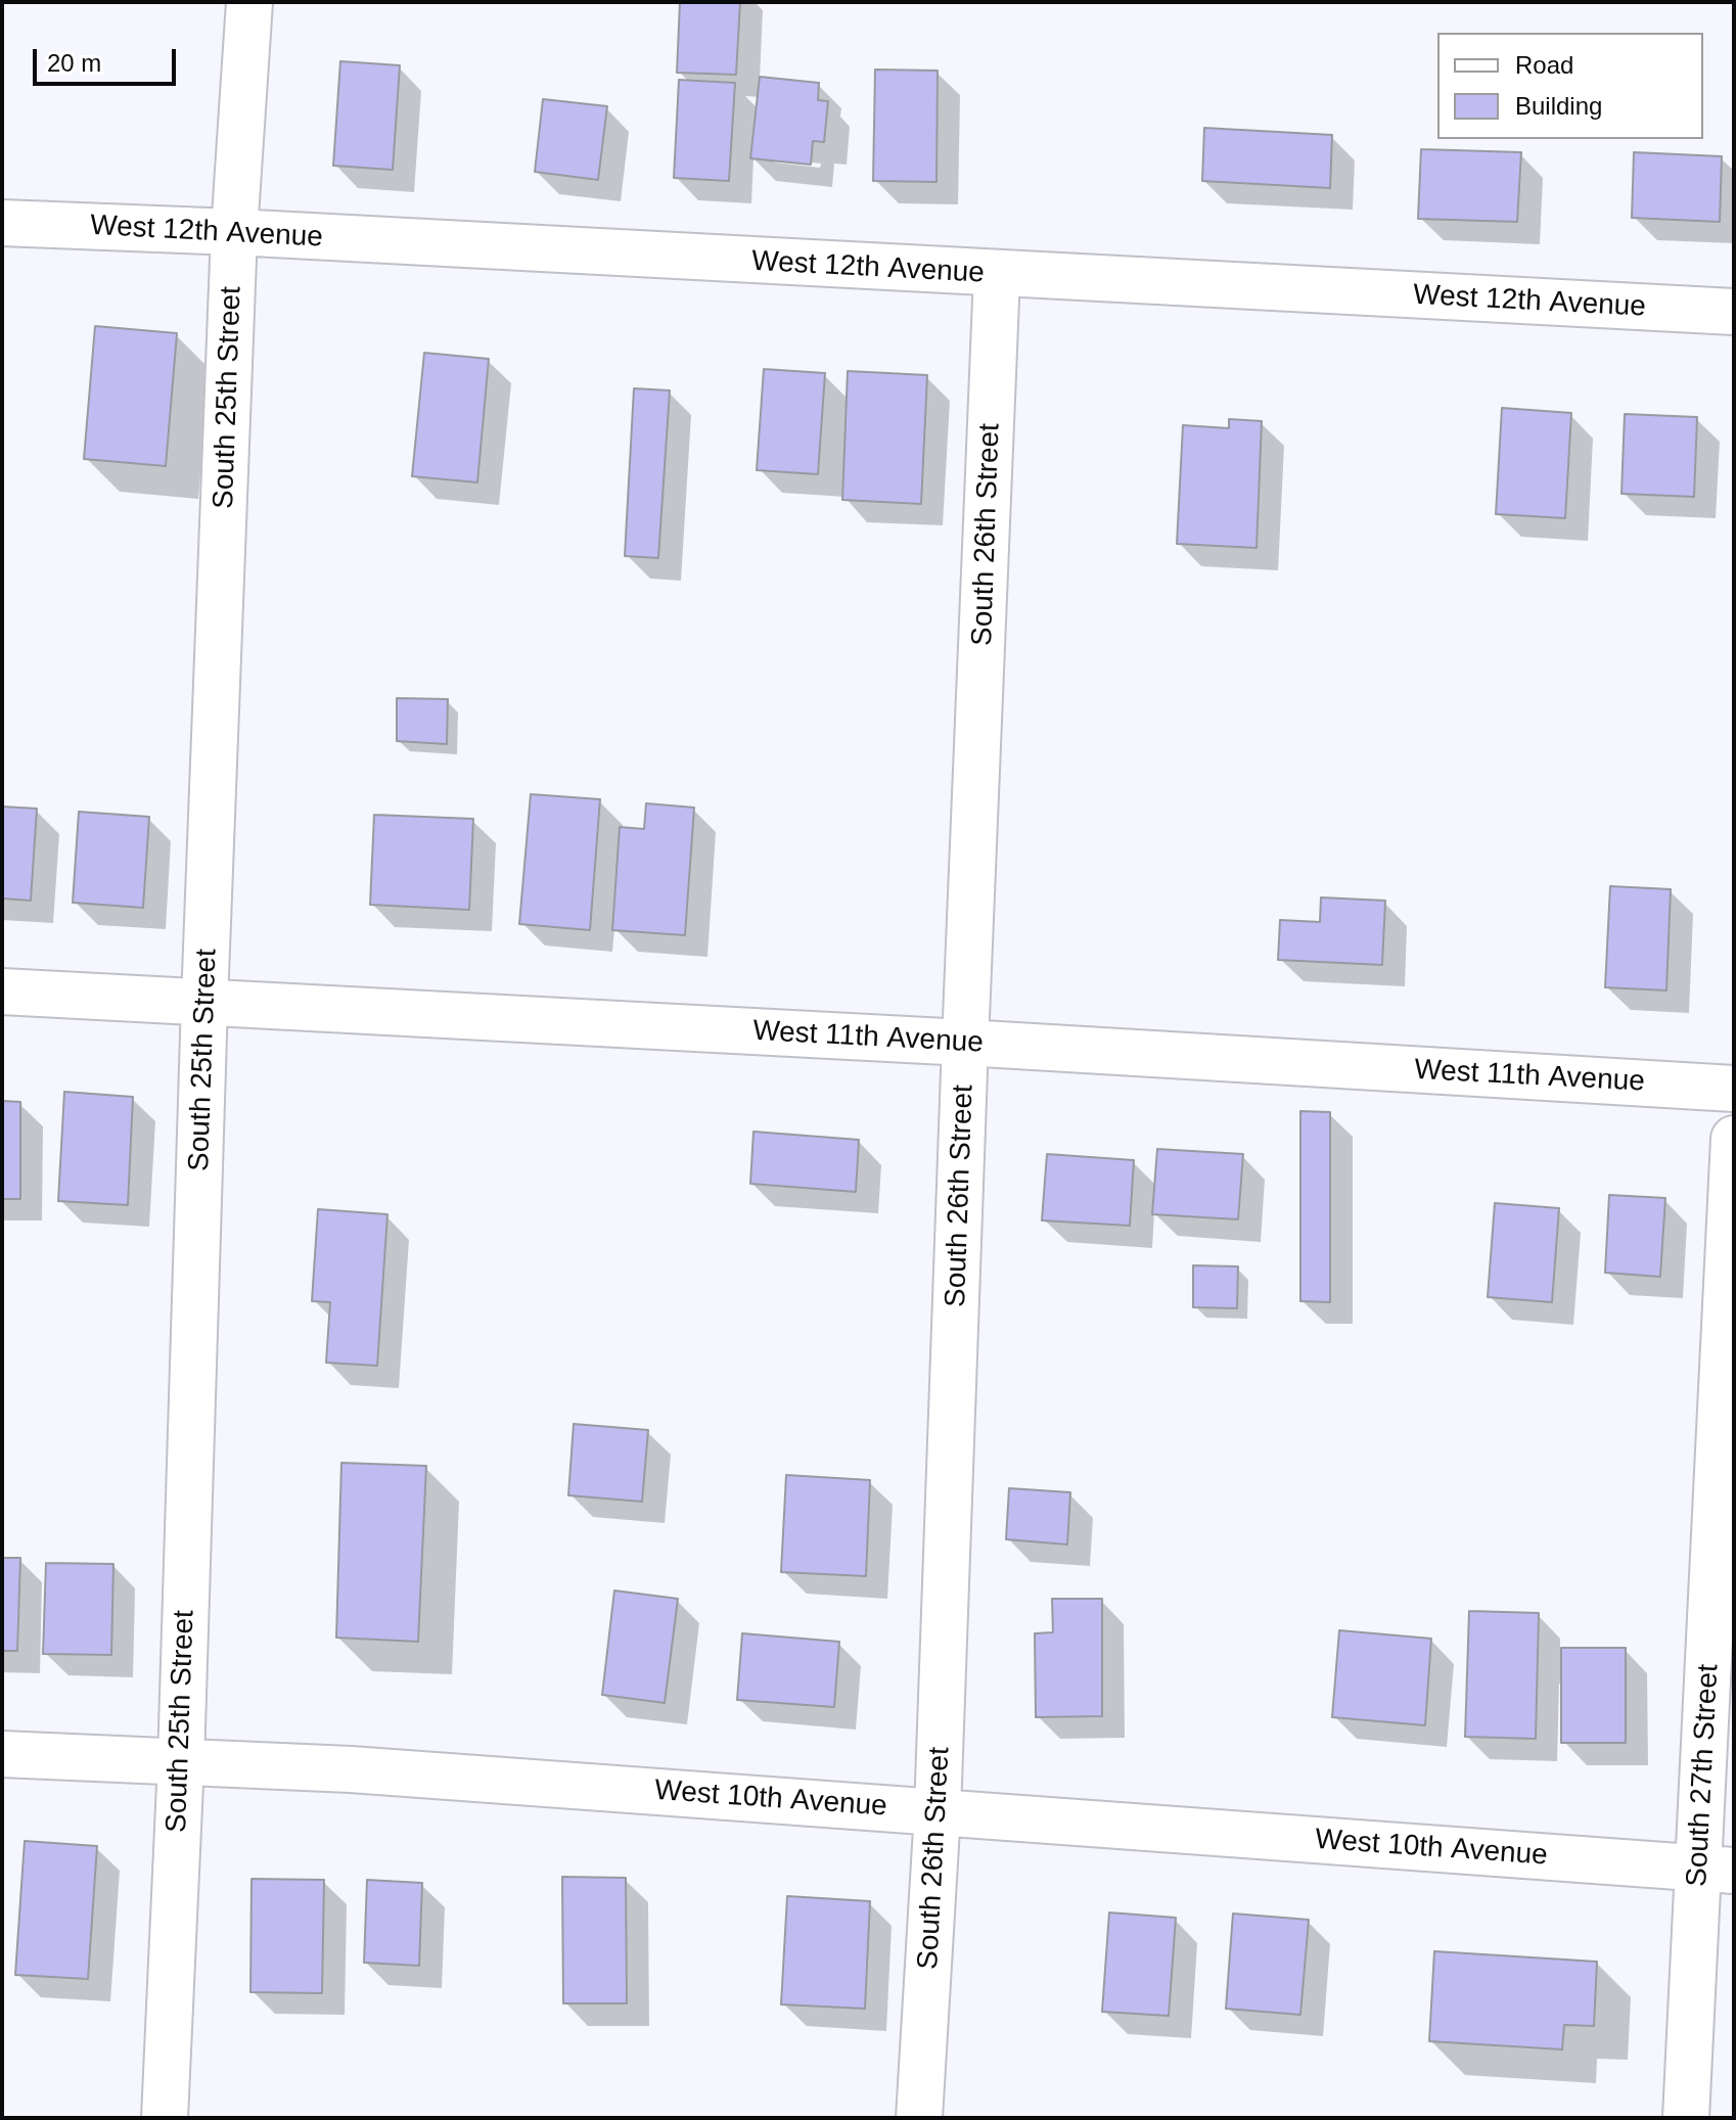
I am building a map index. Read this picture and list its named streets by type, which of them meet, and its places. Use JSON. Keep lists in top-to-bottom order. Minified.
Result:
{"streets":{"street":["West 12th Avenue","South 25th Street","South 26th Street","West 11th Avenue","South 27th Street","West 10th Avenue"]},"crossings":[["West 12th Avenue","South 25th Street"],["West 12th Avenue","South 26th Street"],["South 25th Street","West 11th Avenue"],["South 25th Street","West 10th Avenue"],["South 26th Street","West 11th Avenue"],["South 26th Street","West 10th Avenue"],["South 27th Street","West 10th Avenue"]],"legend":["Road","Building"],"scale_bar":"20 m"}
